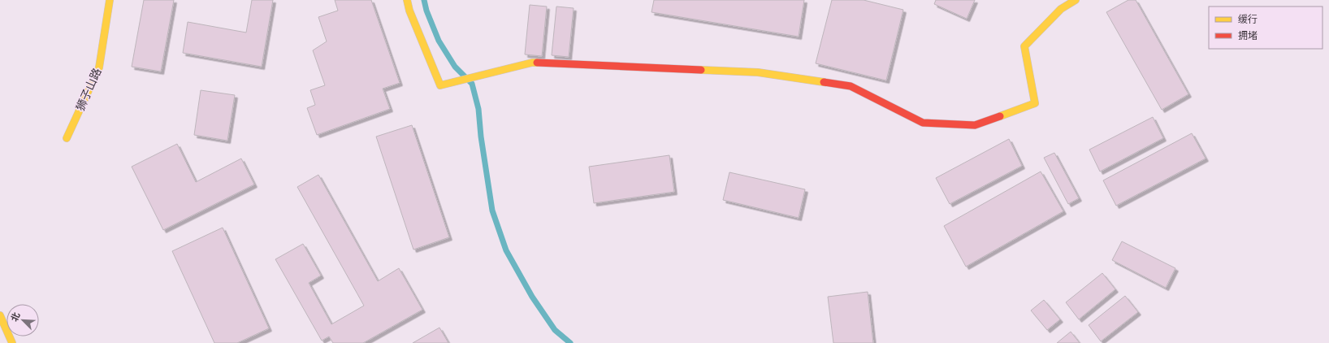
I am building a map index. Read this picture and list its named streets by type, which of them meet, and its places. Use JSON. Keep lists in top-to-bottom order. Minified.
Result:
{"streets":{"street":["狮子山路"]},"legend":["缓行","拥堵"],"north":"top left"}
